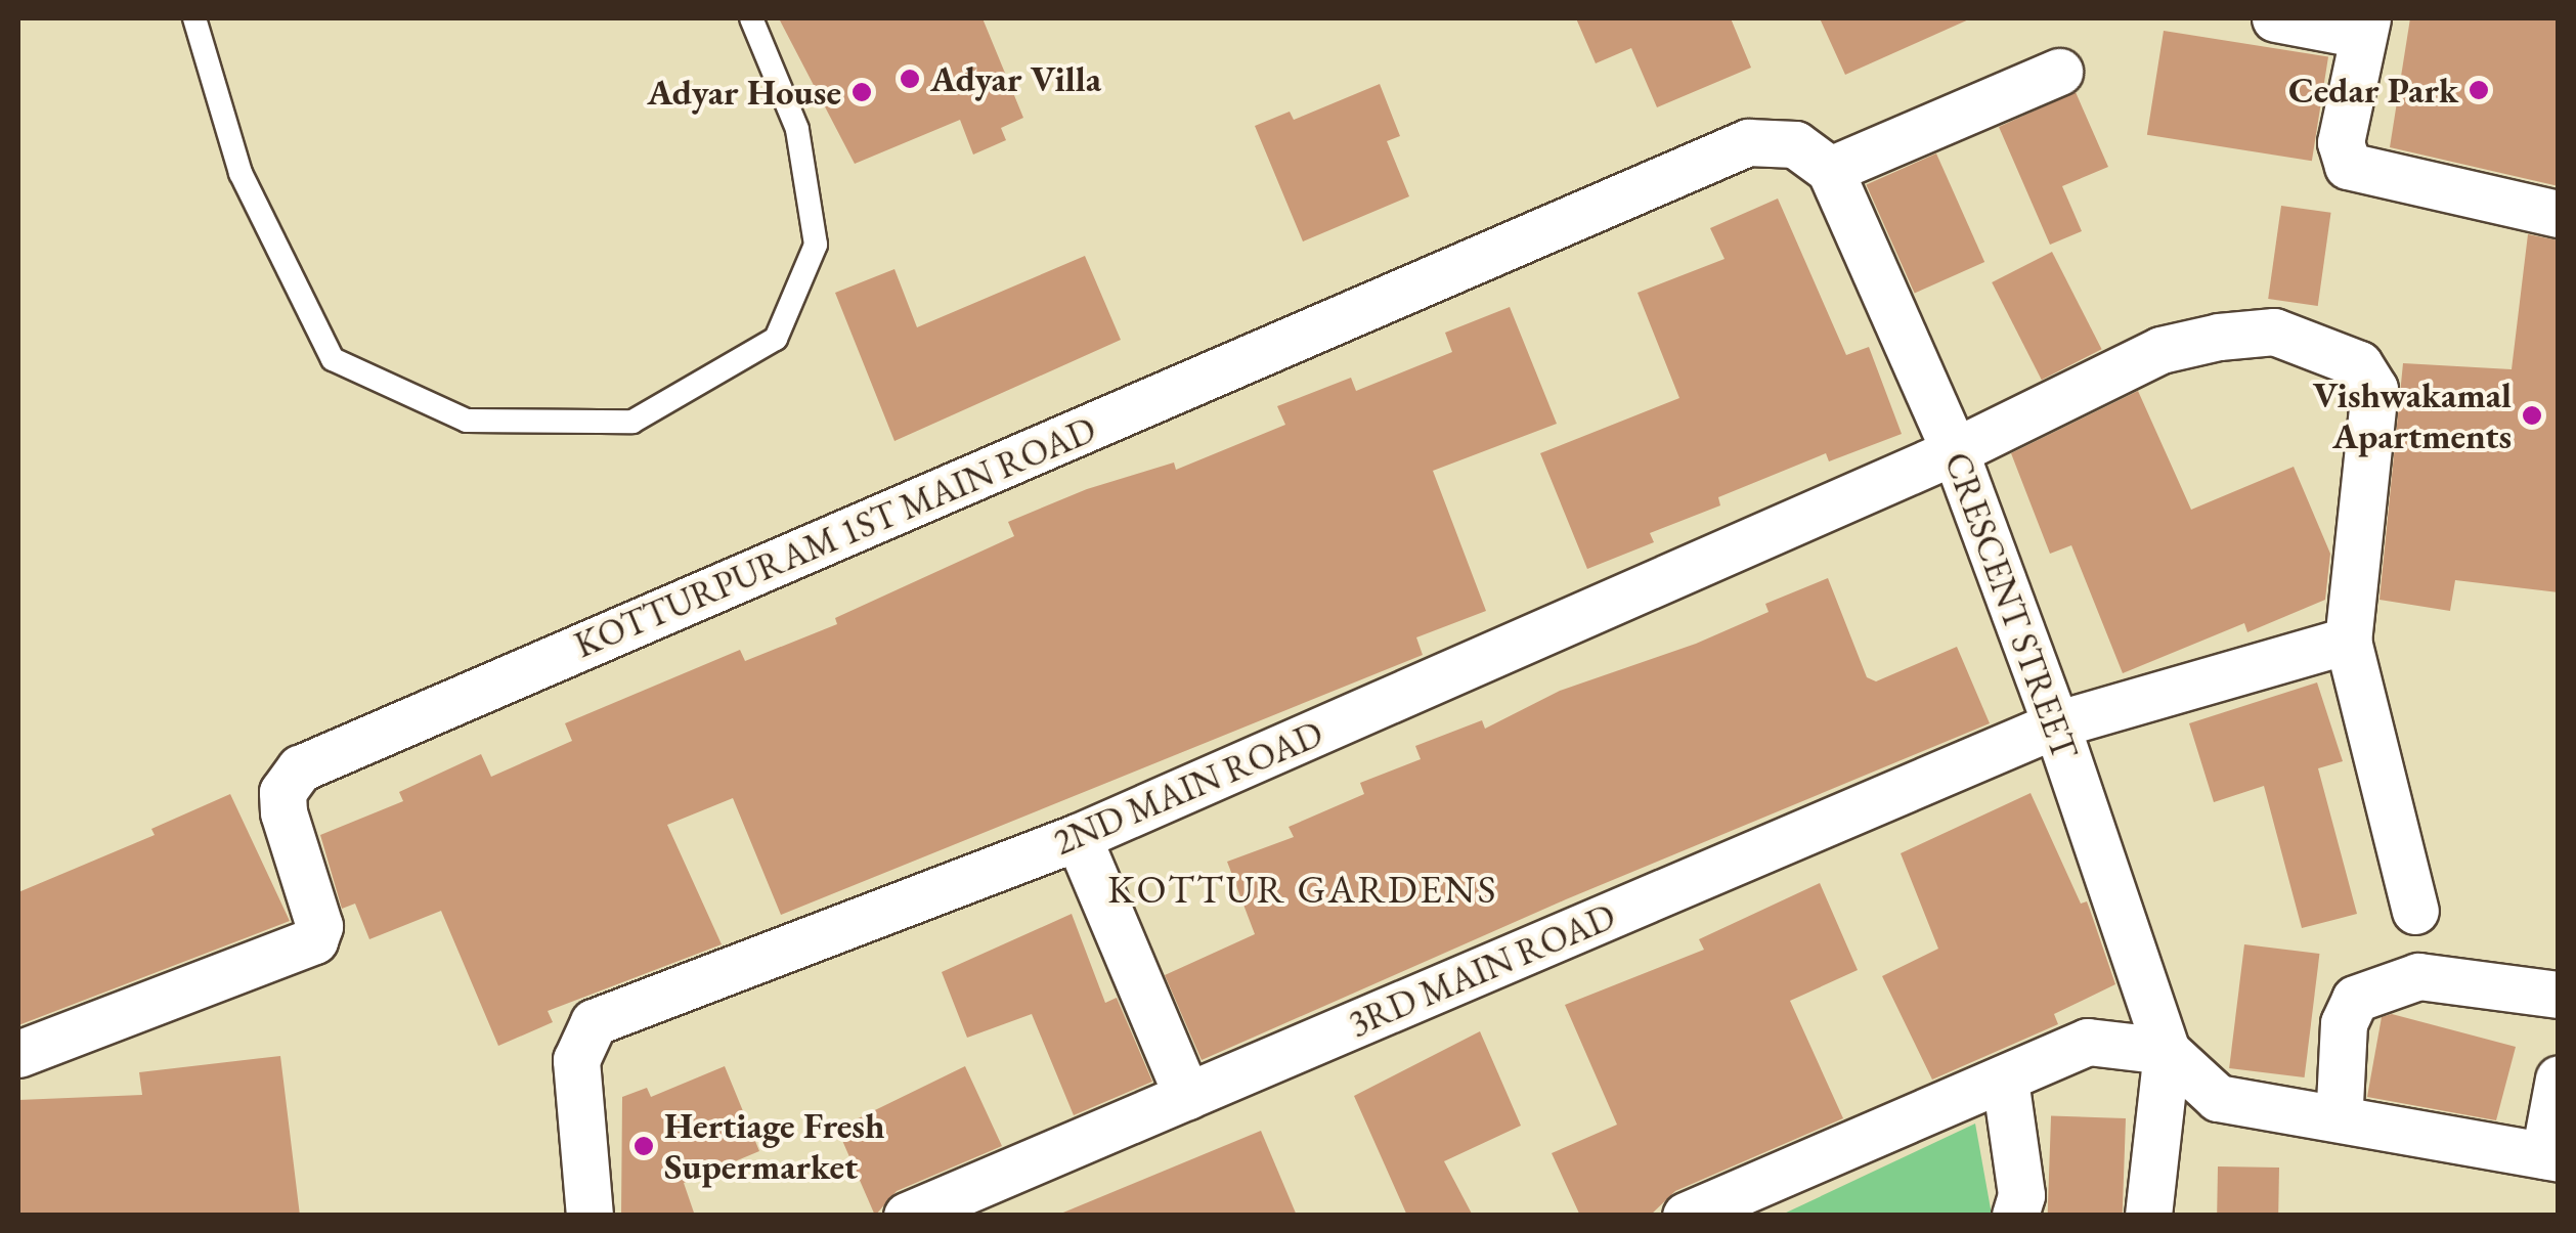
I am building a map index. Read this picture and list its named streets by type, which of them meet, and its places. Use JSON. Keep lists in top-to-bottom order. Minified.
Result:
{"streets":{"street":["KOTTURPURAM 1ST MAIN ROAD","CRESCENT STREET","2ND MAIN ROAD","3RD MAIN ROAD"]},"crossings":[["KOTTURPURAM 1ST MAIN ROAD","CRESCENT STREET"],["CRESCENT STREET","2ND MAIN ROAD"],["CRESCENT STREET","3RD MAIN ROAD"],["2ND MAIN ROAD","3RD MAIN ROAD"]],"districts":["KOTTUR GARDENS"],"places":["Adyar Villa","Cedar Park","Adyar House","Vishwakamal Apartments","Hertiage Fresh Supermarket"]}
